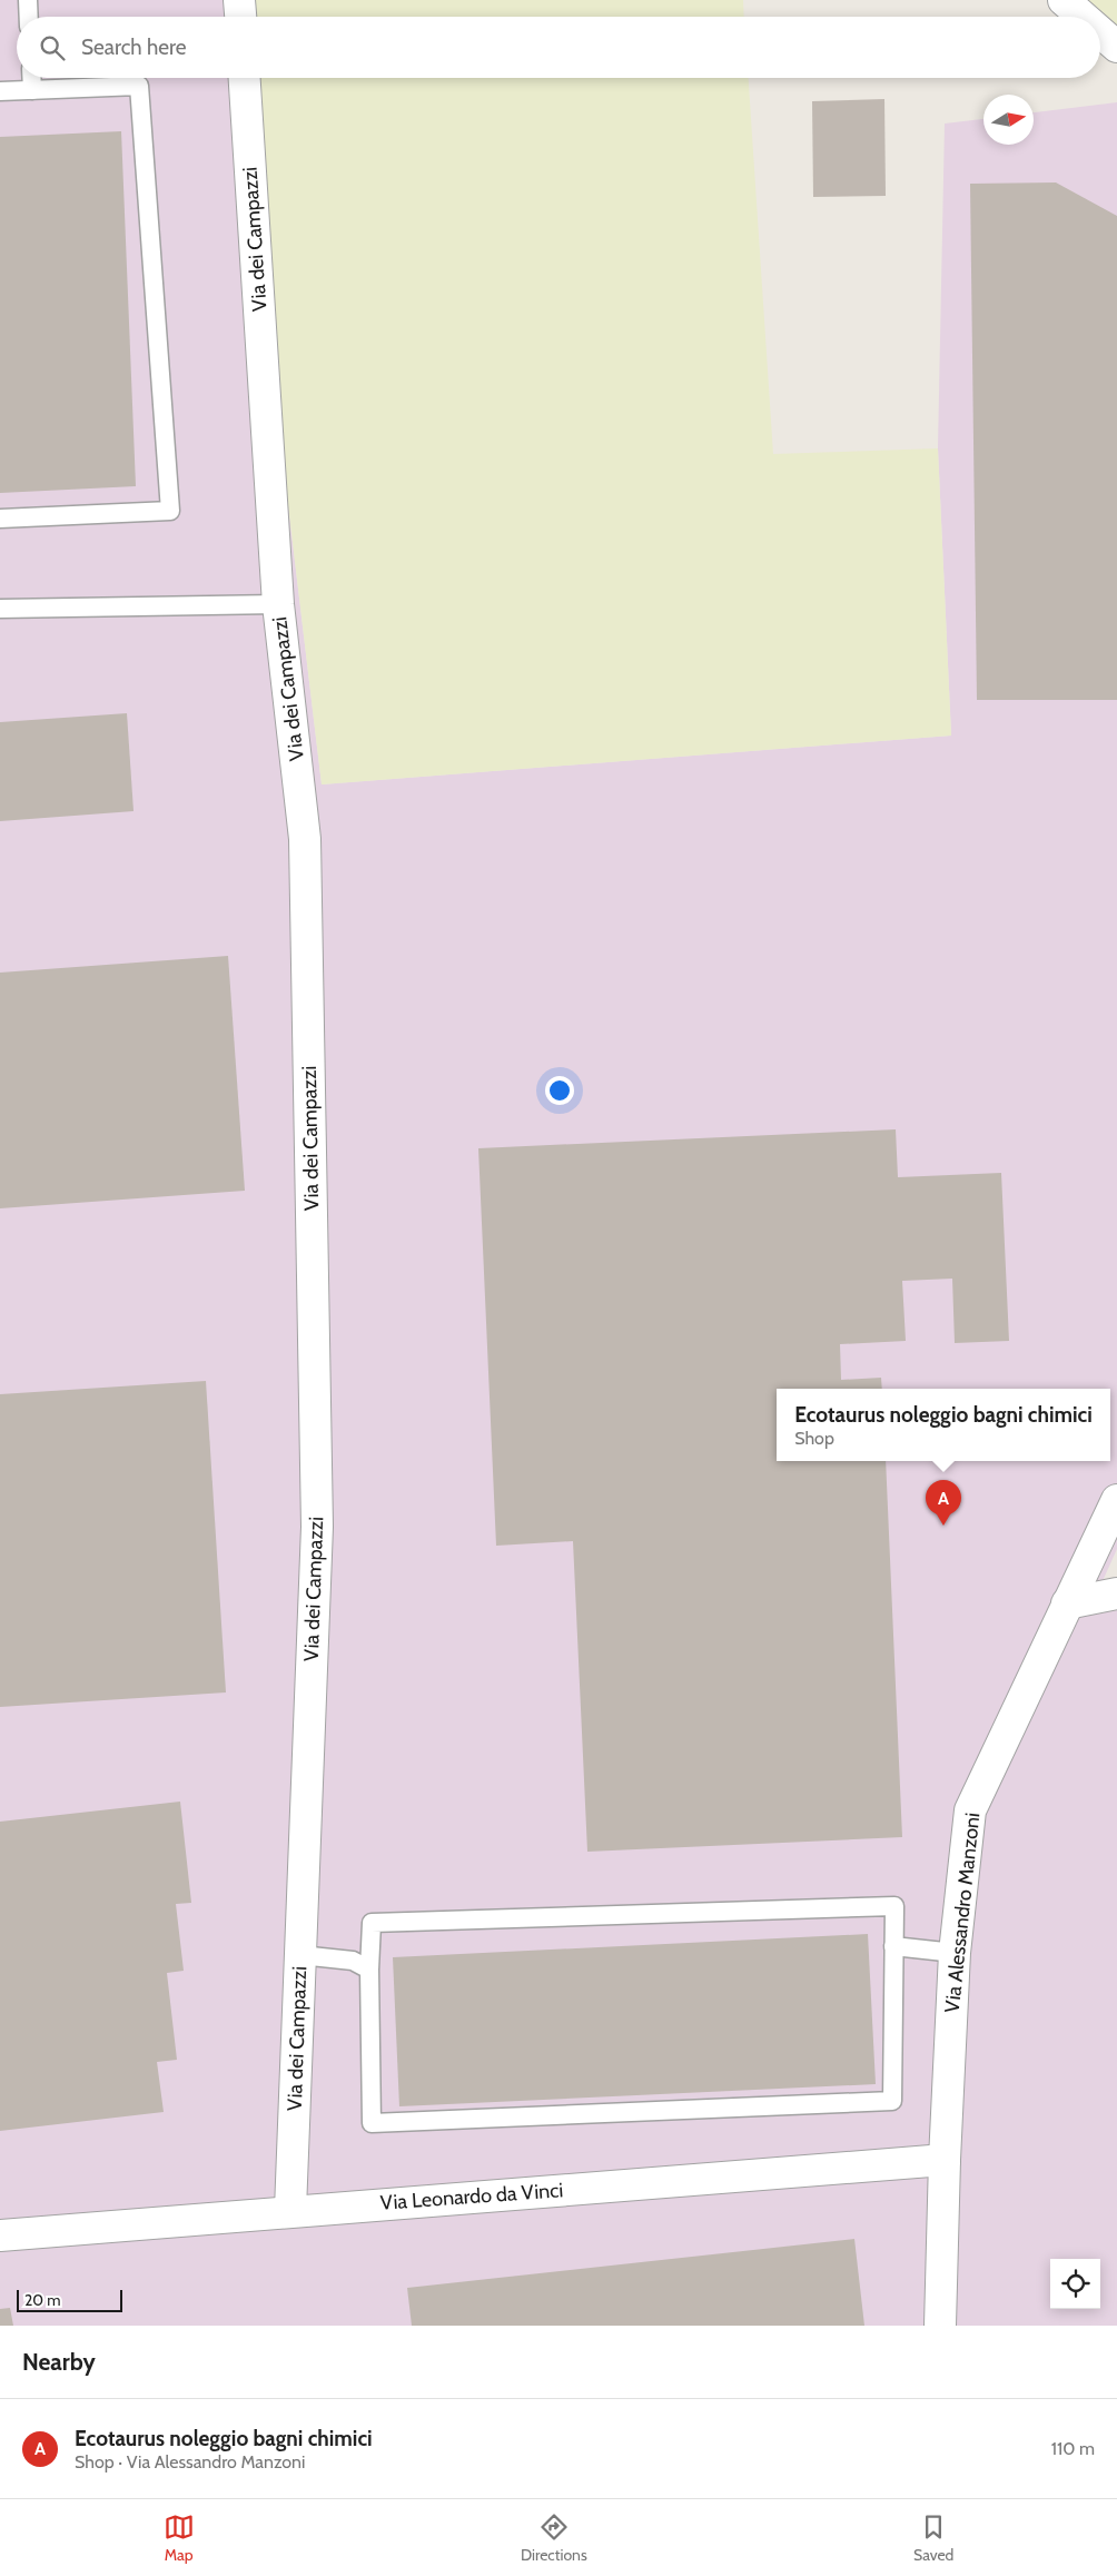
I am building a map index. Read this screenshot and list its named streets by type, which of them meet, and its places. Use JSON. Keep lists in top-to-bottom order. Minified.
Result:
{"streets":{"street":["Via dei Campazzi","Via Alessandro Manzoni","Via Leonardo da Vinci"]},"crossings":[["Via dei Campazzi","Via Leonardo da Vinci"],["Via Alessandro Manzoni","Via Leonardo da Vinci"]],"scale_bar":"20 m","north":"right","page":{"search":"Search here","popup":["Ecotaurus noleggio bagni chimici","Shop"],"pins":"A","scale":"20 m","heading":"Nearby","list":[{"mark":"A","name":"Ecotaurus noleggio bagni chimici","note":"Shop · Via Alessandro Manzoni","value":"110 m"}],"nav":["Map","Directions","Saved"]}}
